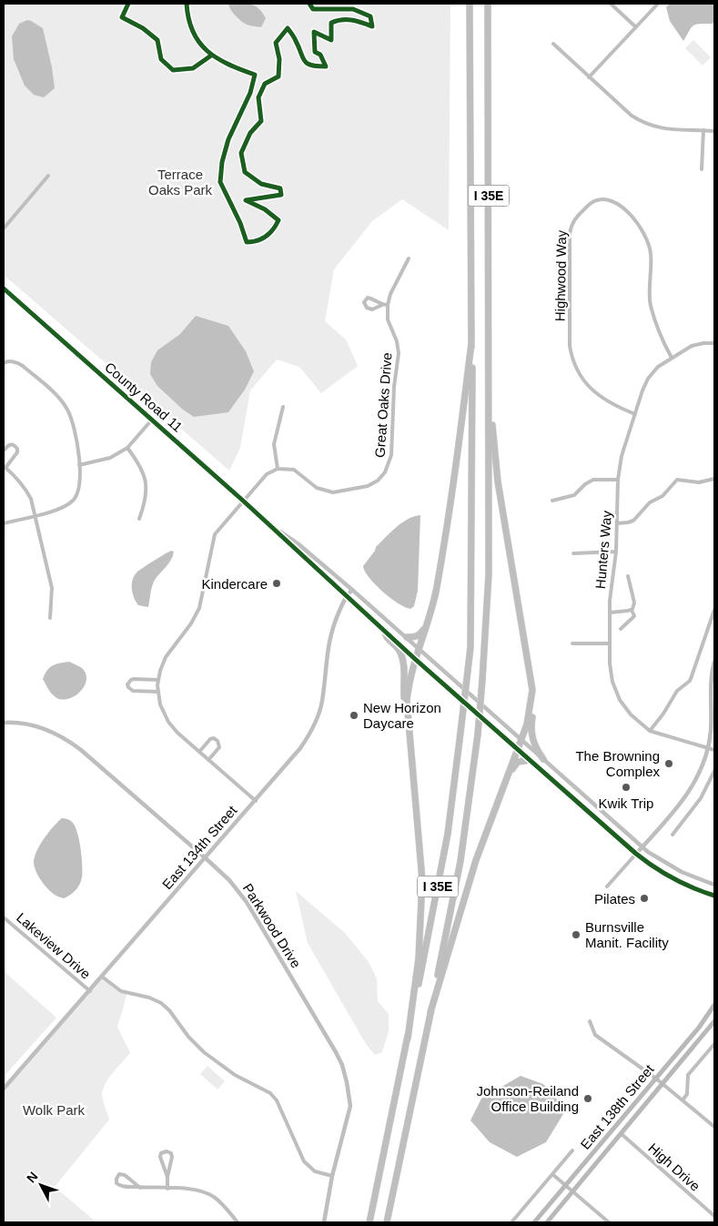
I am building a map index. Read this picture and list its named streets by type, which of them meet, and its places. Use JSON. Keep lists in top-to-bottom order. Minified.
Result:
{"streets":{"highway":["I 35E"],"main road":["East 138th Street"],"street":["Highwood Way","County Road 11","Great Oaks Drive","Hunters Way","East 134th Street","Parkwood Drive","Lakeview Drive","High Drive"]},"crossings":[["Highwood Way","Hunters Way"],["East 134th Street","Parkwood Drive"],["East 134th Street","Lakeview Drive"],["East 138th Street","High Drive"]],"parks":["Terrace Oaks Park","Wolk Park"],"places":["Kindercare","New Horizon Daycare","The Browning Complex","Kwik Trip","Pilates","Burnsville Manit. Facility","Johnson-Reiland Office Building"],"north":"top left"}
